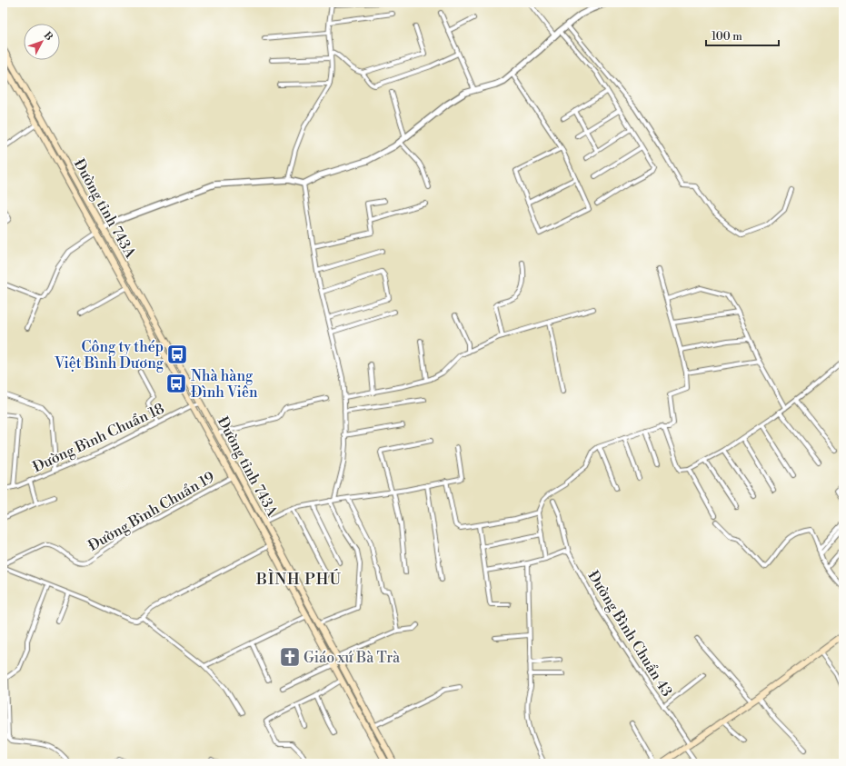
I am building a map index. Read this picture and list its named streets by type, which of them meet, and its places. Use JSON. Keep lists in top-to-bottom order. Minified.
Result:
{"streets":{"main road":["Đường tỉnh 743A"],"street":["Đường Bình Chuẩn 18","Đường Bình Chuẩn 19","Đường Bình Chuẩn 43"]},"crossings":[["Đường tỉnh 743A","Đường Bình Chuẩn 18"],["Đường tỉnh 743A","Đường Bình Chuẩn 19"]],"districts":["BÌNH PHÚ"],"places":{"bus stop":["Công ty thép Việt Bình Dương","Nhà hàng Đình Viên"],"church":["Giáo xứ Bà Trà"]},"scale_bar":"100 m","north":"top right"}
